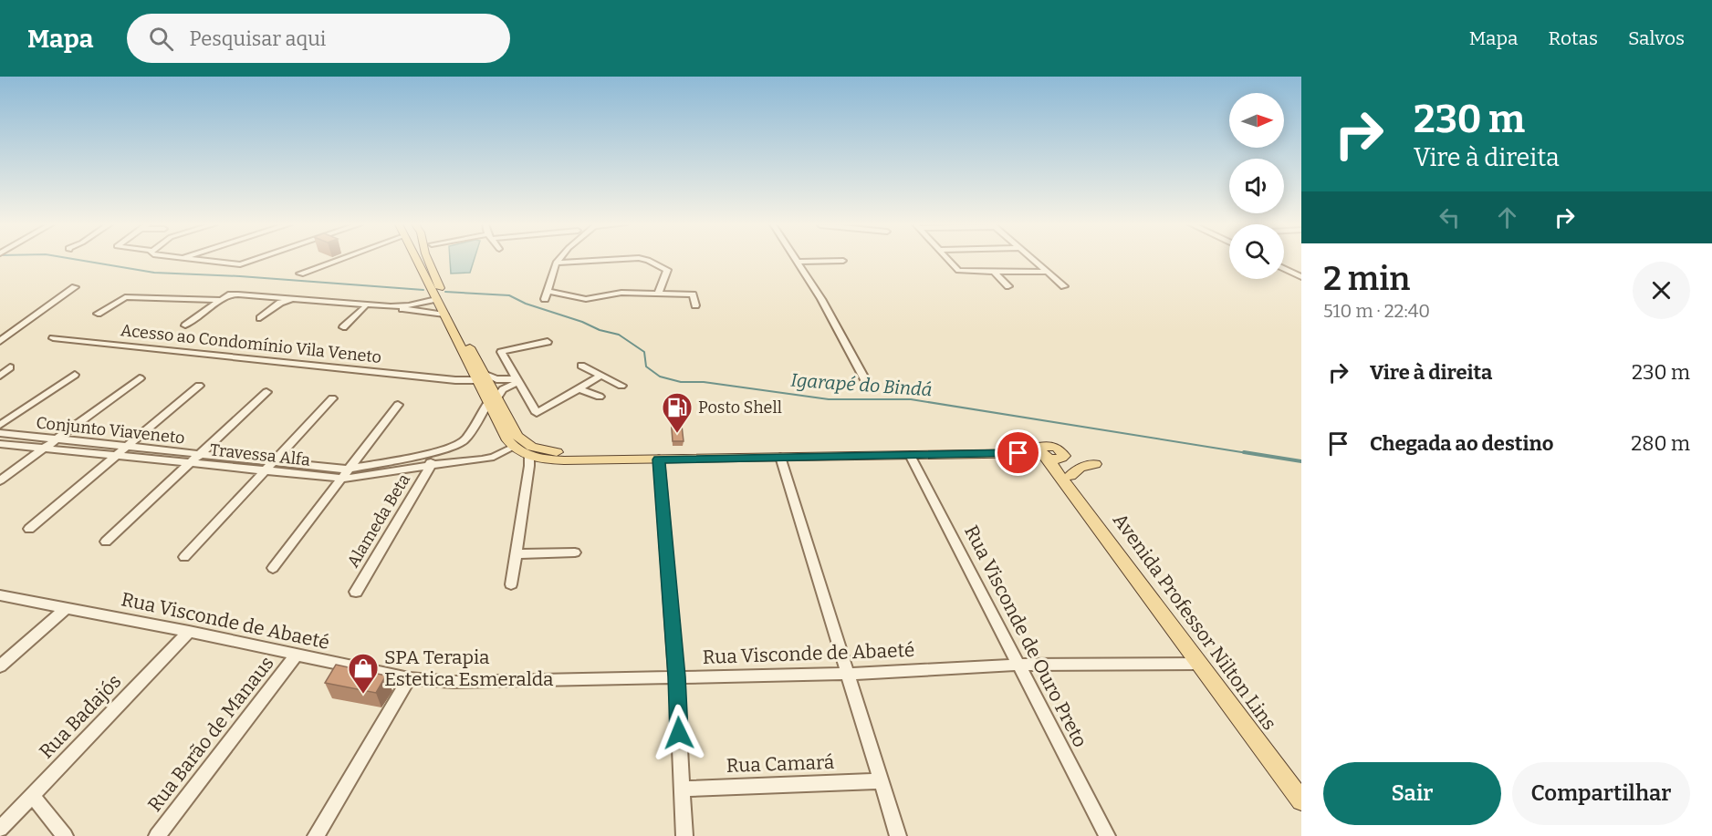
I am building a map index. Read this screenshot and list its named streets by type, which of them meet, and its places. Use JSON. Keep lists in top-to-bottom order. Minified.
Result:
{"streets":{"main road":["Avenida Professor Nilton Lins"],"street":["Acesso ao Condomínio Vila Veneto","Conjunto Viaveneto","Travessa Alfa","Alameda Beta","Rua Visconde de Abaeté","Rua Visconde de Ouro Preto","Rua Badajós","Rua Barão de Manaus","Rua Camará"]},"crossings":[["Conjunto Viaveneto","Travessa Alfa"],["Travessa Alfa","Alameda Beta"],["Rua Visconde de Abaeté","Avenida Professor Nilton Lins"],["Rua Visconde de Abaeté","Rua Visconde de Ouro Preto"],["Rua Visconde de Abaeté","Rua Badajós"],["Rua Visconde de Abaeté","Rua Barão de Manaus"]],"water":["Igarapé do Bindá"],"places":{"fuel station":["Posto Shell"],"shop":["SPA Terapia Estetica Esmeralda"]},"north":"right","page":{"header":"Mapa","search":"Pesquisar aqui","nav":["Mapa","Rotas","Salvos"],"turn":["230 m","Vire à direita"],"heading":["2 min","510 m · 22:40"],"list":[{"name":"Vire à direita","value":"230 m"},{"name":"Chegada ao destino","value":"280 m"}],"buttons":["Sair","Compartilhar"]}}
